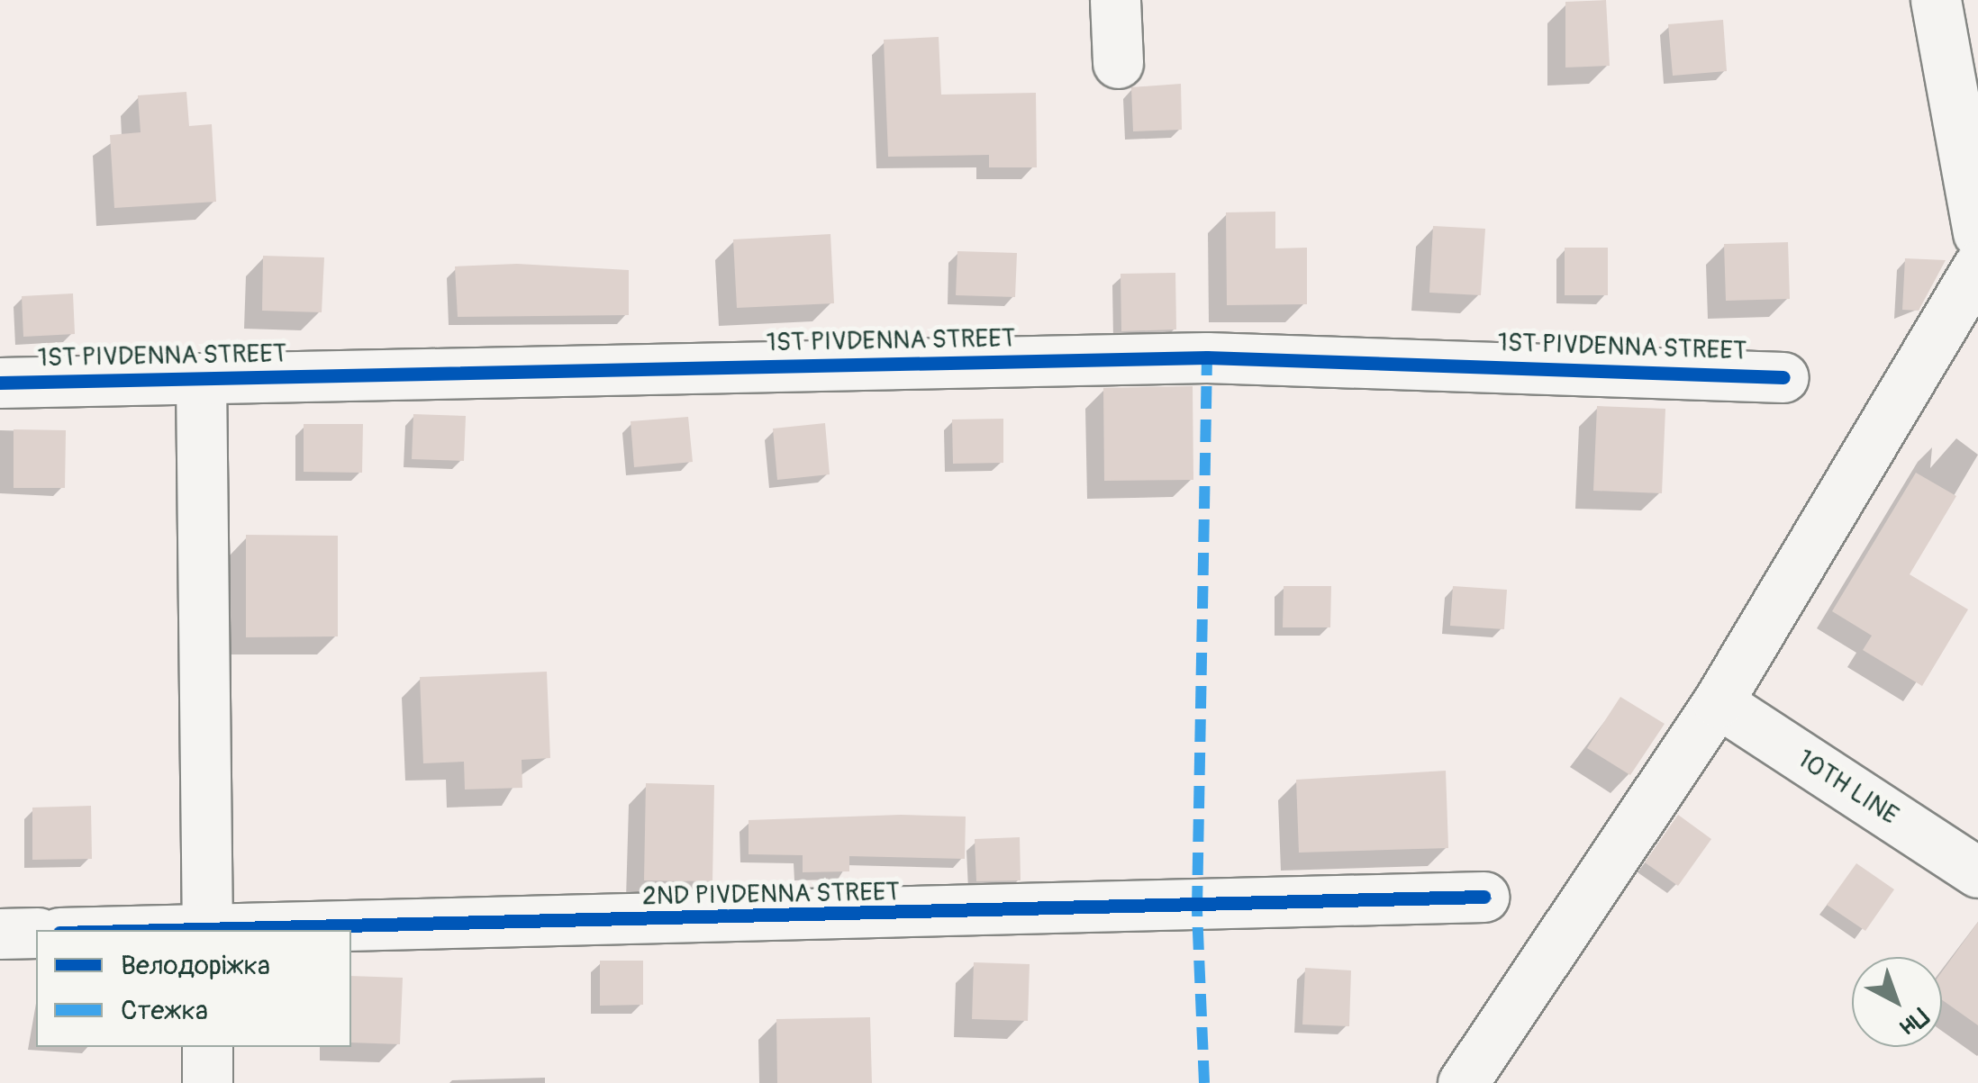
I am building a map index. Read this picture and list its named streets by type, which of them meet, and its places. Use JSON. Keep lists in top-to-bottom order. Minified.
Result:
{"streets":{"street":["1ST PIVDENNA STREET","10TH LINE","2ND PIVDENNA STREET"]},"legend":["Велодоріжка","Стежка"],"north":"bottom right"}
